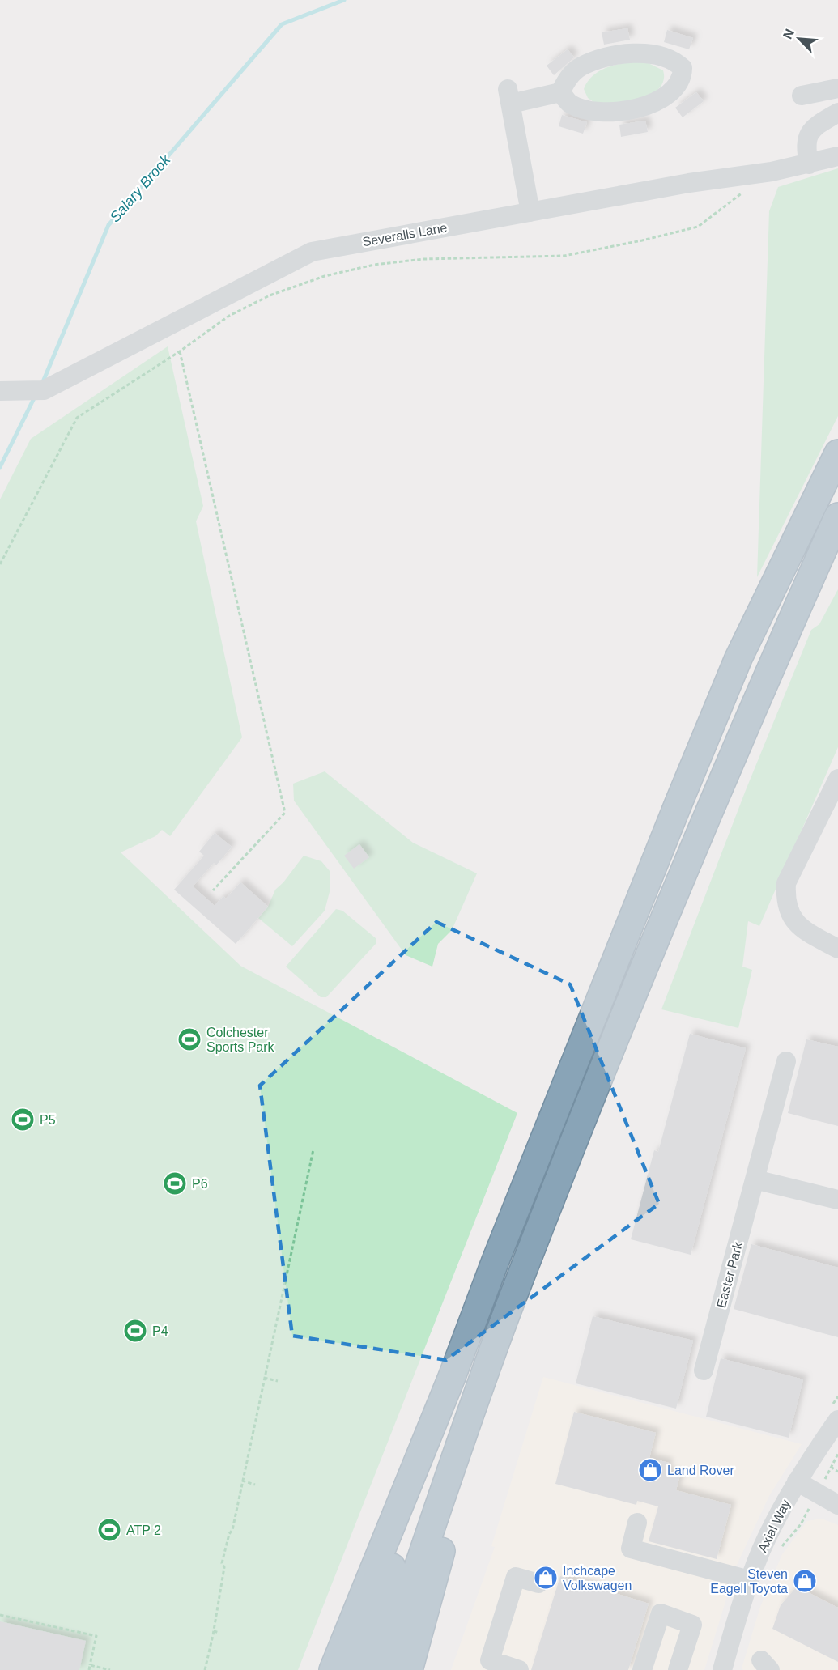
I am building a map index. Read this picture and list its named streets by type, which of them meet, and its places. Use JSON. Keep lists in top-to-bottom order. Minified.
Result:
{"streets":{"street":["Severalls Lane","Easter Park","Axial Way"]},"water":["Salary Brook"],"places":{"sports":["Colchester Sports Park","P5","P6","P4","ATP 2"],"shop":["Land Rover","Inchcape Volkswagen","Steven Eagell Toyota"]},"north":"top left"}
